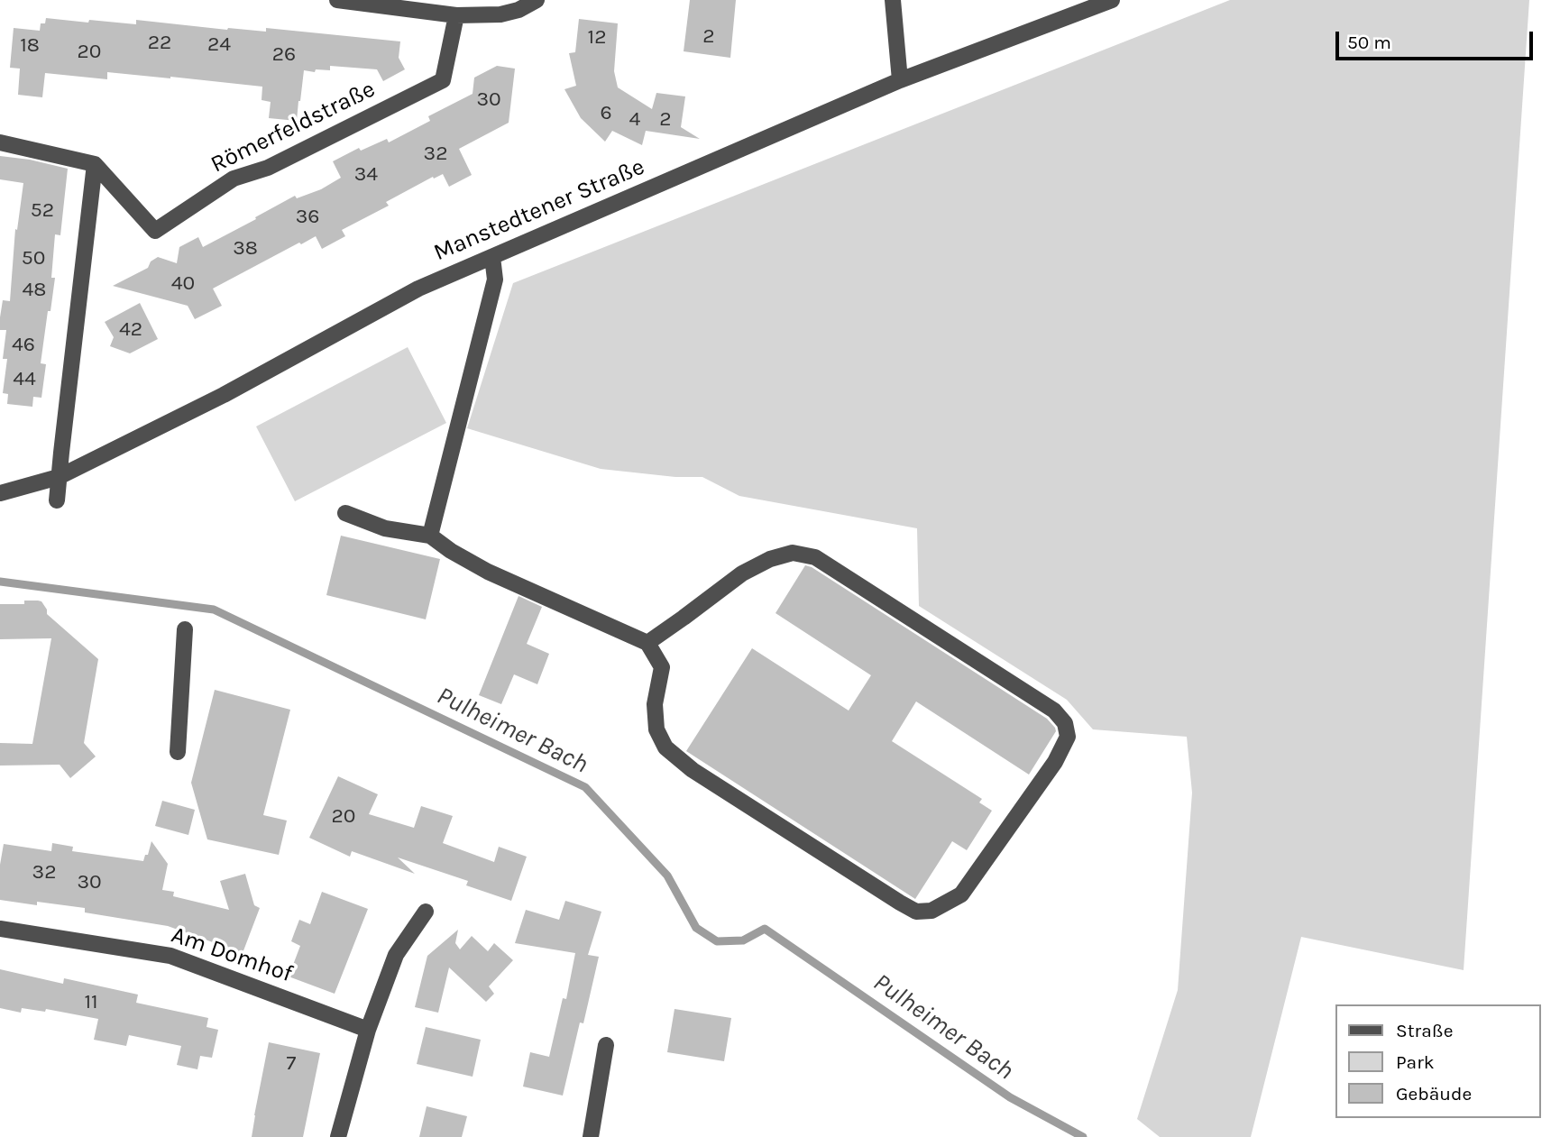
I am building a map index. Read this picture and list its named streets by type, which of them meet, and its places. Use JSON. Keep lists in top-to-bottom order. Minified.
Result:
{"streets":{"street":["Römerfeldstraße","Manstedtener Straße","Am Domhof"]},"water":["Pulheimer Bach"],"house_numbers":["2","12","22","24","18","20","26","30","6","4","2","32","34","52","36","38","50","40","48","42","46","44","20","32","30","11","7"],"legend":["Straße","Park","Gebäude"],"scale_bar":"50 m"}
